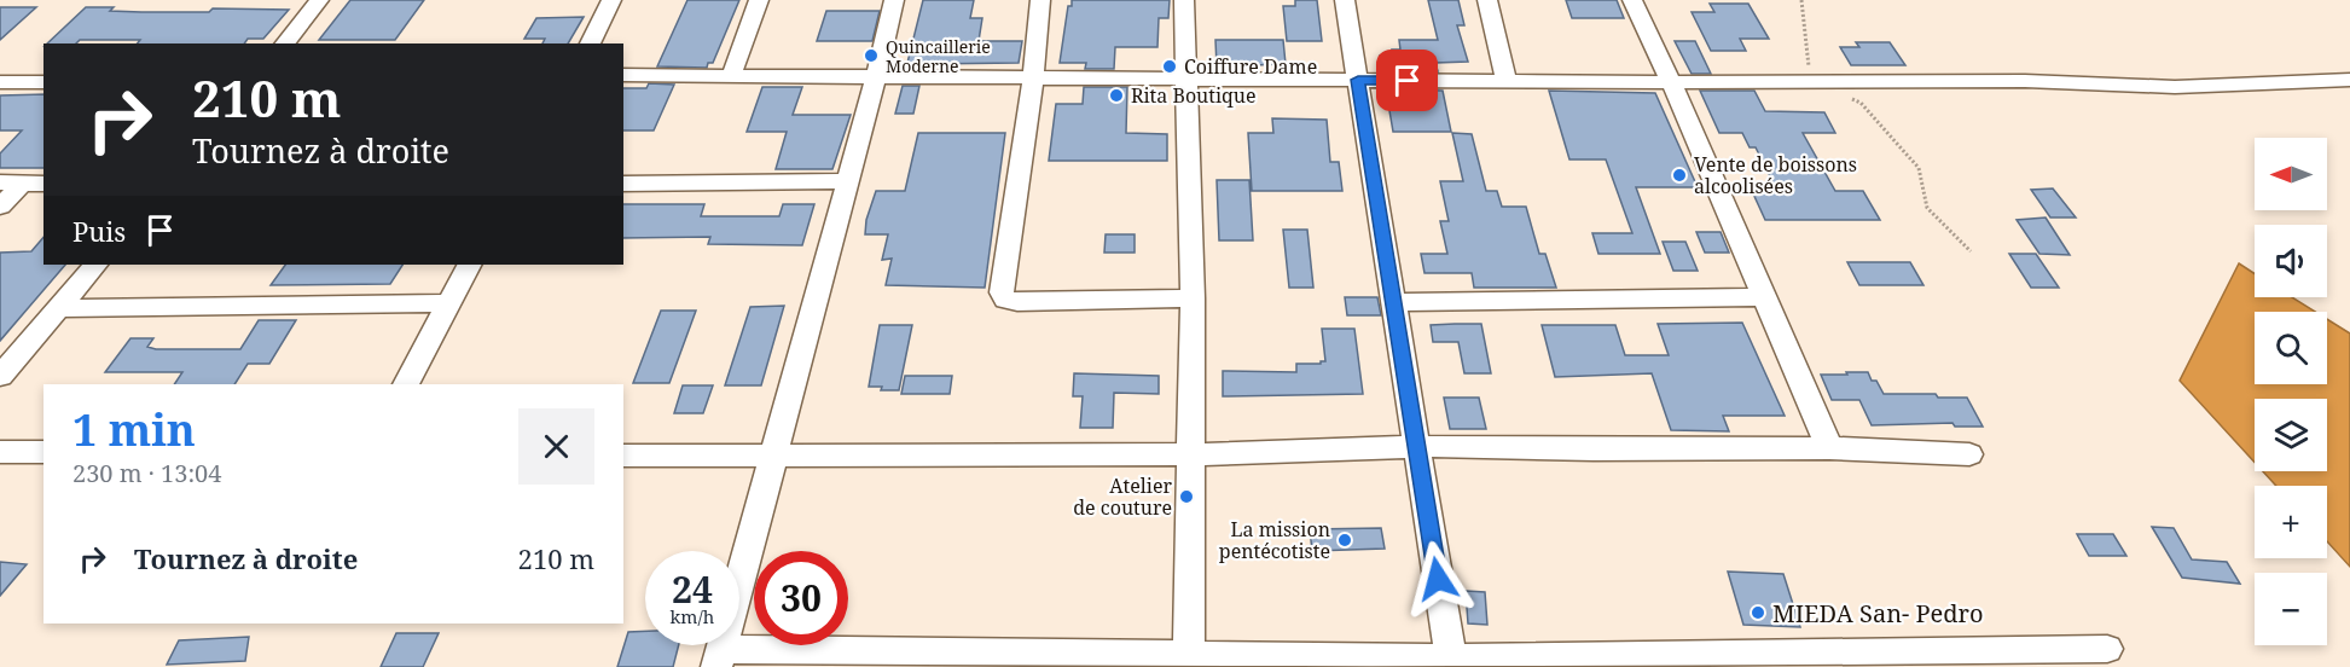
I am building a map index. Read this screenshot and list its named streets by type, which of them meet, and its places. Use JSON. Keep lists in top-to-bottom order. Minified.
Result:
{"places":["Quincaillerie Moderne","Coiffure Dame","Rita Boutique","Vente de boissons alcoolisées","Atelier de couture","La mission pentécotiste","MIEDA San- Pedro"],"north":"left","page":{"turn":["210 m","Tournez à droite"],"map_buttons":["+","−"],"then":"Puis","heading":["1 min","230 m · 13:04"],"list":[{"name":"Tournez à droite","value":"210 m"}],"speed":"24 km/h","limit":"30"}}
